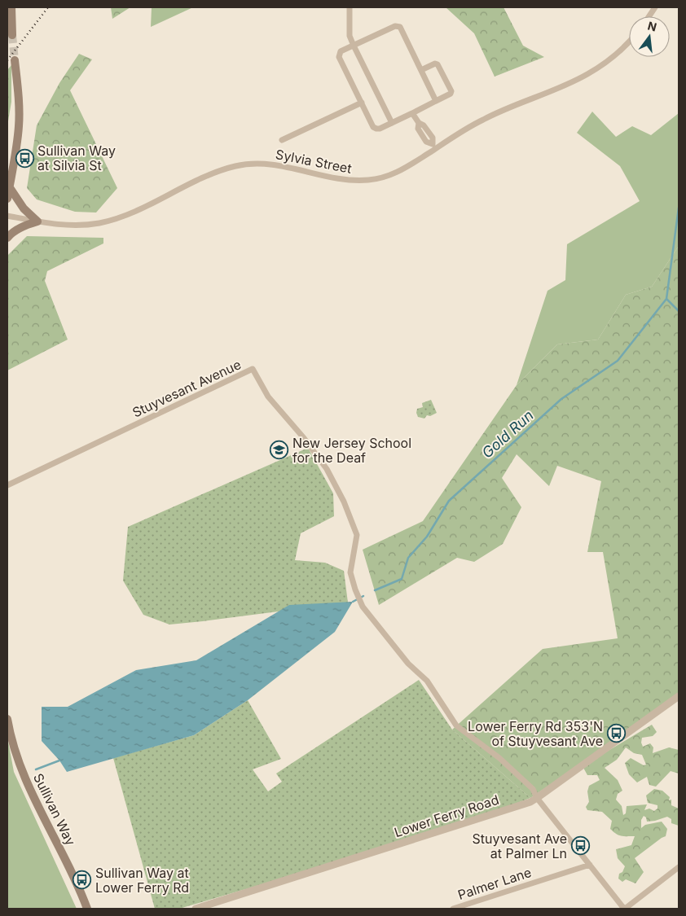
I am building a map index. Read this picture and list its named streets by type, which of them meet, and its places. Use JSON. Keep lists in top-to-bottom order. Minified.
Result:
{"streets":{"main road":["Sullivan Way"],"street":["Sylvia Street","Stuyvesant Avenue","Lower Ferry Road","Palmer Lane"]},"crossings":[["Stuyvesant Avenue","Lower Ferry Road"],["Stuyvesant Avenue","Palmer Lane"]],"water":["Gold Run"],"places":{"bus stop":["Sullivan Way at Silvia St","Lower Ferry Rd 353'N of Stuyvesant Ave","Stuyvesant Ave at Palmer Ln","Sullivan Way at Lower Ferry Rd"],"school or university":["New Jersey School for the Deaf"]},"north":"top"}
